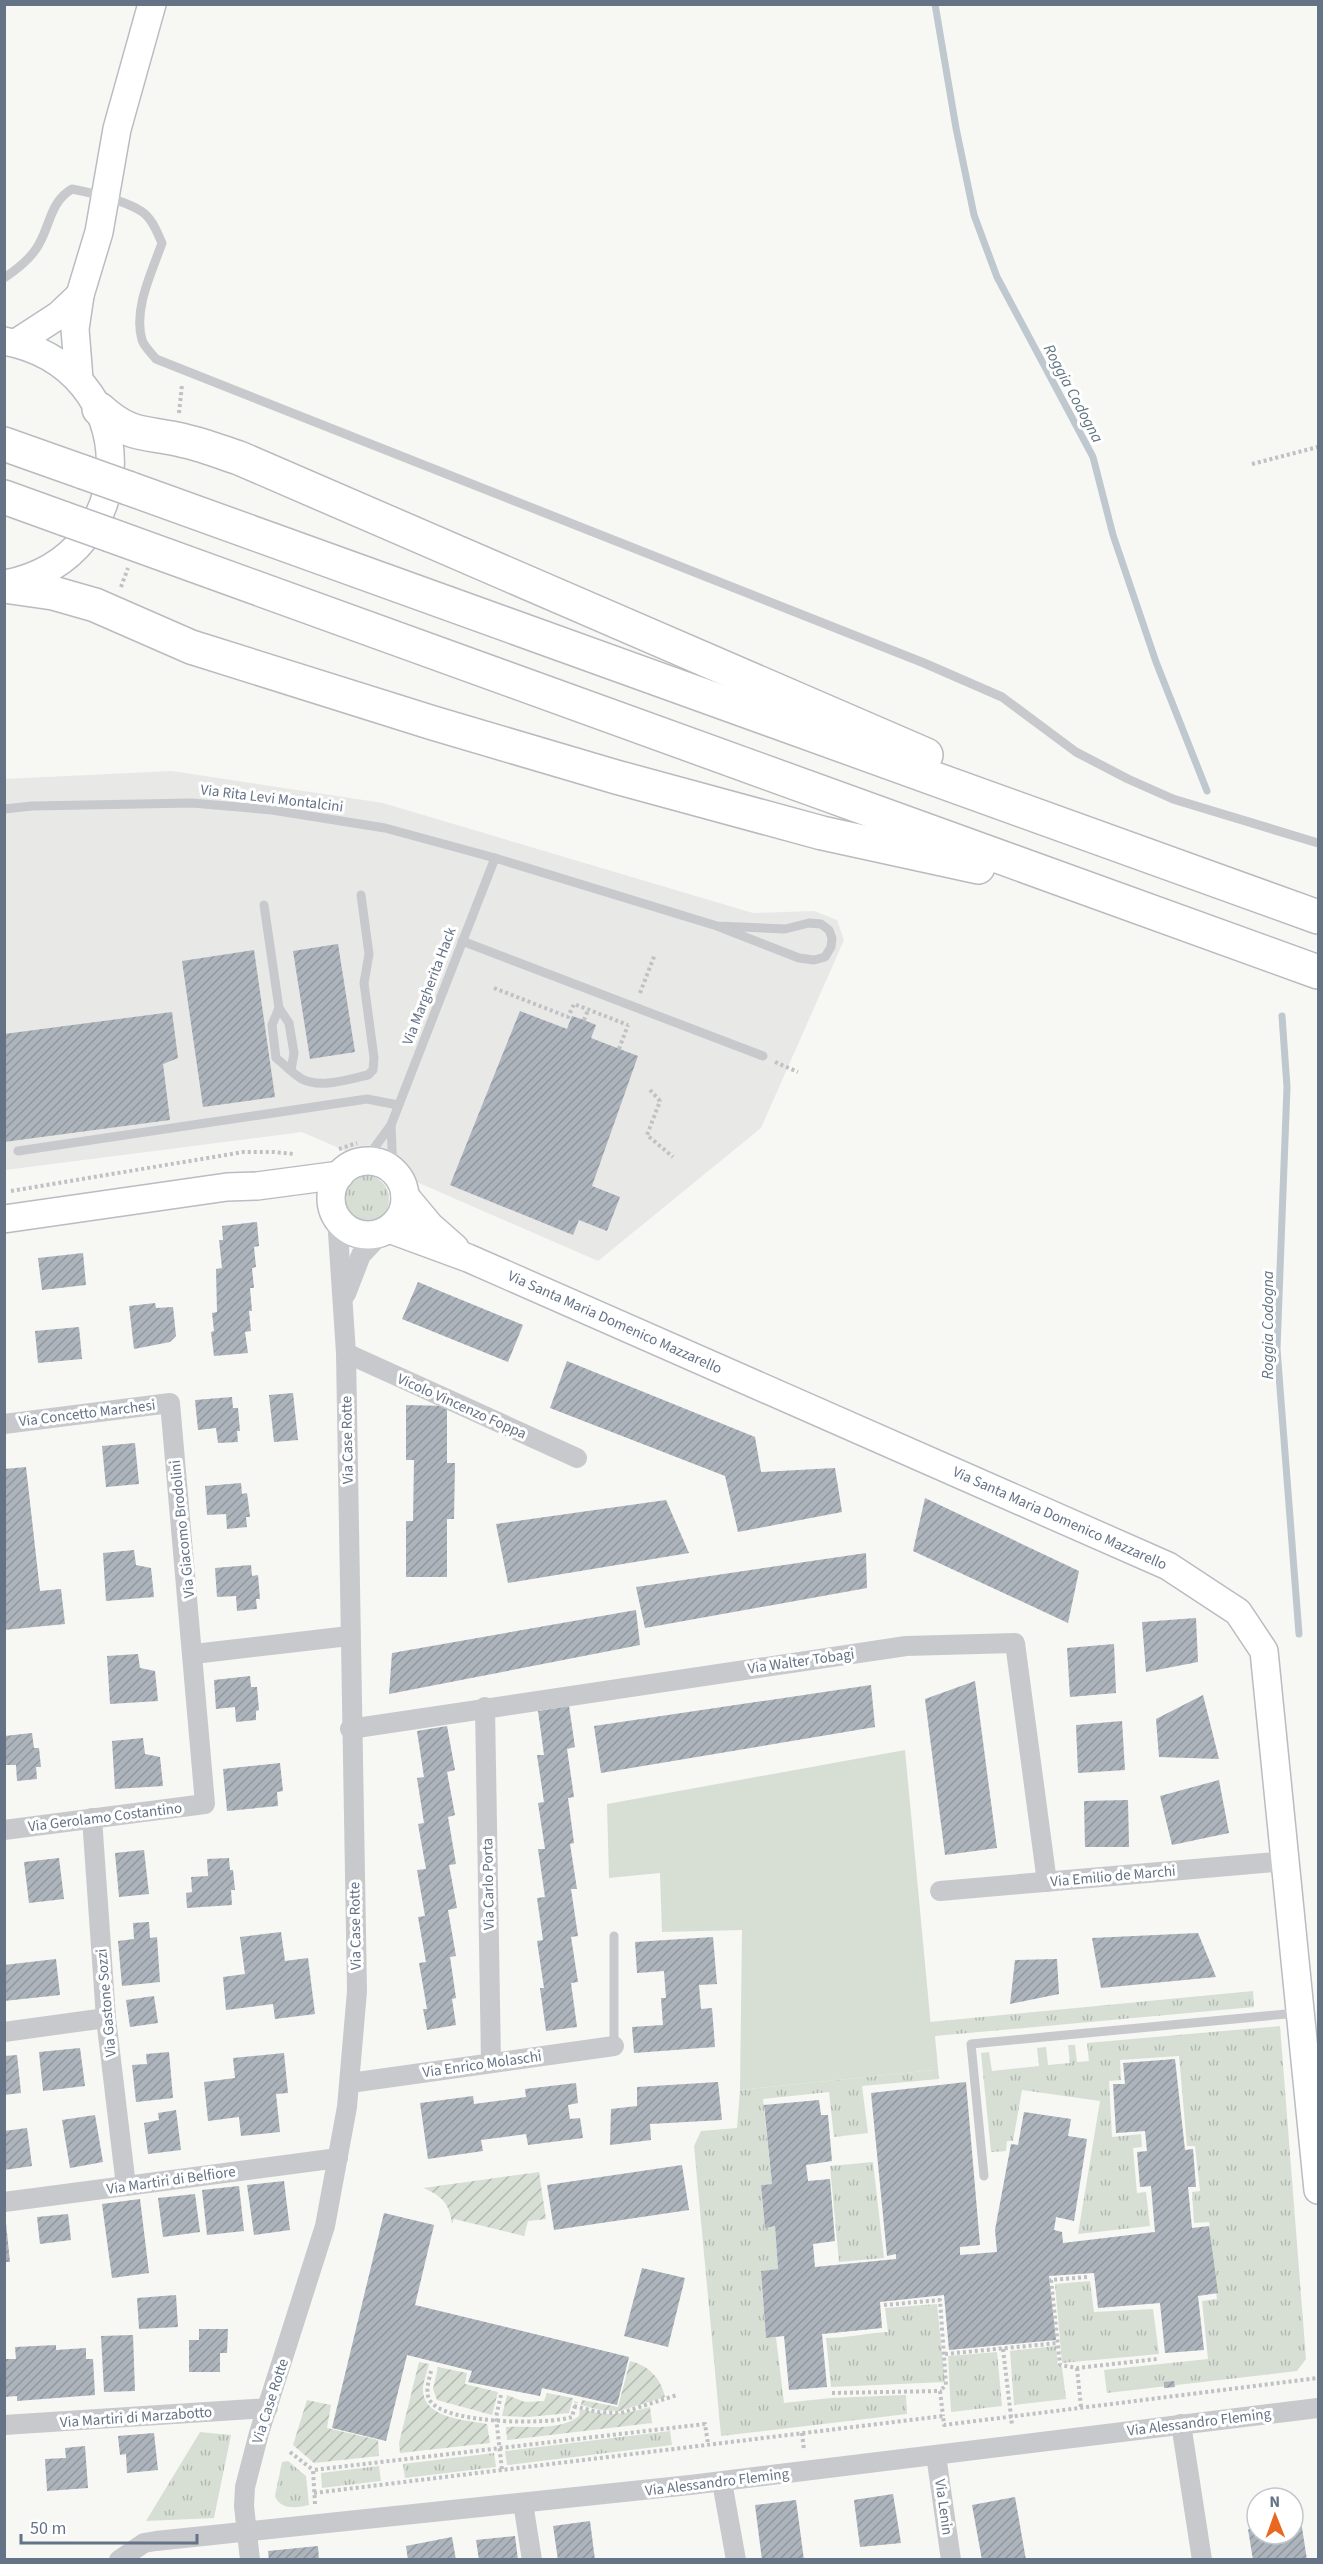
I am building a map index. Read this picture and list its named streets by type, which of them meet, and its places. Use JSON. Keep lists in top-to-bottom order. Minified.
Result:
{"streets":{"street":["Via Santa Maria Domenico Mazzarello","Vicolo Vincenzo Foppa","Via Concetto Marchesi","Via Case Rotte","Via Giacomo Brodolini","Via Walter Tobagi","Via Gerolamo Costantino","Via Emilio de Marchi","Via Carlo Porta","Via Gastone Sozzi","Via Enrico Molaschi","Via Martiri di Belfiore","Via Martiri di Marzabotto","Via Alessandro Fleming","Via Lenin"],"lane":["Via Rita Levi Montalcini","Via Margherita Hack"]},"crossings":[["Via Rita Levi Montalcini","Via Margherita Hack"],["Via Santa Maria Domenico Mazzarello","Via Case Rotte"],["Via Santa Maria Domenico Mazzarello","Via Emilio de Marchi"],["Vicolo Vincenzo Foppa","Via Case Rotte"],["Via Concetto Marchesi","Via Giacomo Brodolini"],["Via Case Rotte","Via Walter Tobagi"],["Via Case Rotte","Via Enrico Molaschi"],["Via Case Rotte","Via Martiri di Belfiore"],["Via Case Rotte","Via Martiri di Marzabotto"],["Via Case Rotte","Via Alessandro Fleming"],["Via Giacomo Brodolini","Via Gerolamo Costantino"],["Via Walter Tobagi","Via Emilio de Marchi"],["Via Walter Tobagi","Via Carlo Porta"],["Via Gerolamo Costantino","Via Gastone Sozzi"],["Via Carlo Porta","Via Enrico Molaschi"],["Via Gastone Sozzi","Via Martiri di Belfiore"],["Via Alessandro Fleming","Via Lenin"]],"water":["Roggia Codogna"],"scale_bar":"50 m","north":"top"}
